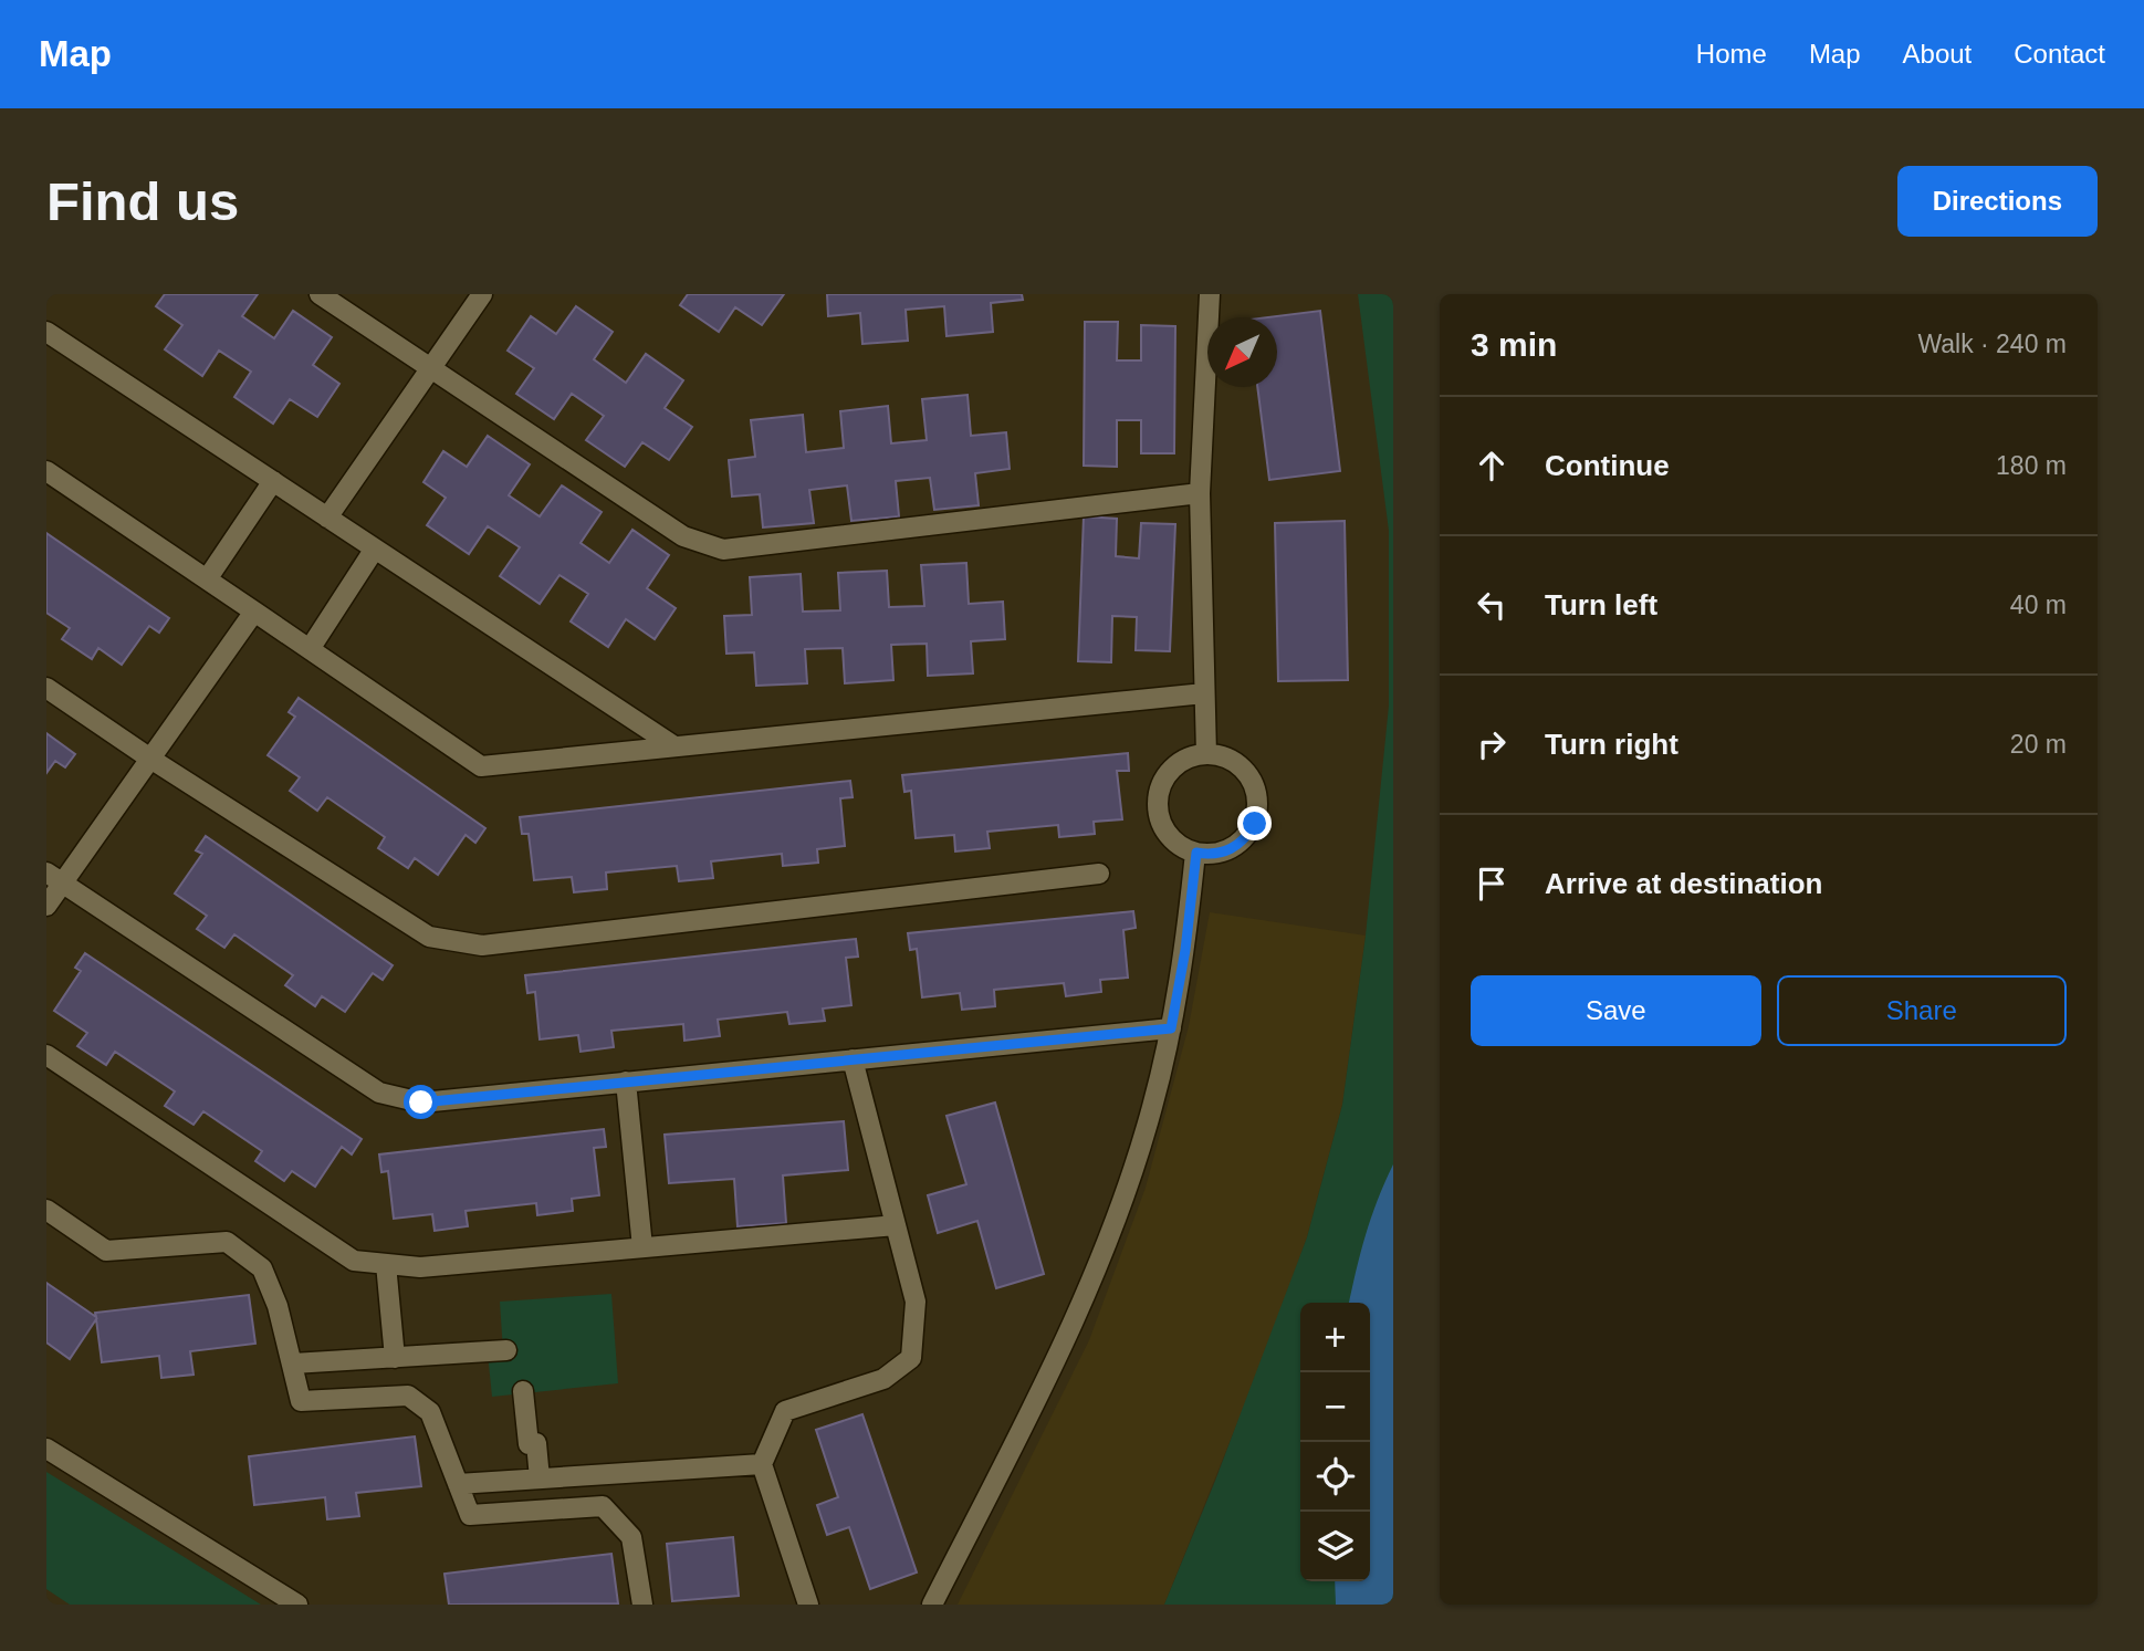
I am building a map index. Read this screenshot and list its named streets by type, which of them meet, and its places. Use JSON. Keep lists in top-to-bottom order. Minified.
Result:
{"north":"bottom left","page":{"header":"Map","nav":["Home","Map","About","Contact"],"buttons":["Directions",["Save","Share"]],"title":"Find us","heading":["3 min","Walk · 240 m"],"list":[["Continue","180 m"],["Turn left","40 m"],["Turn right","20 m"],"Arrive at destination"],"map_buttons":["+","−"]}}
